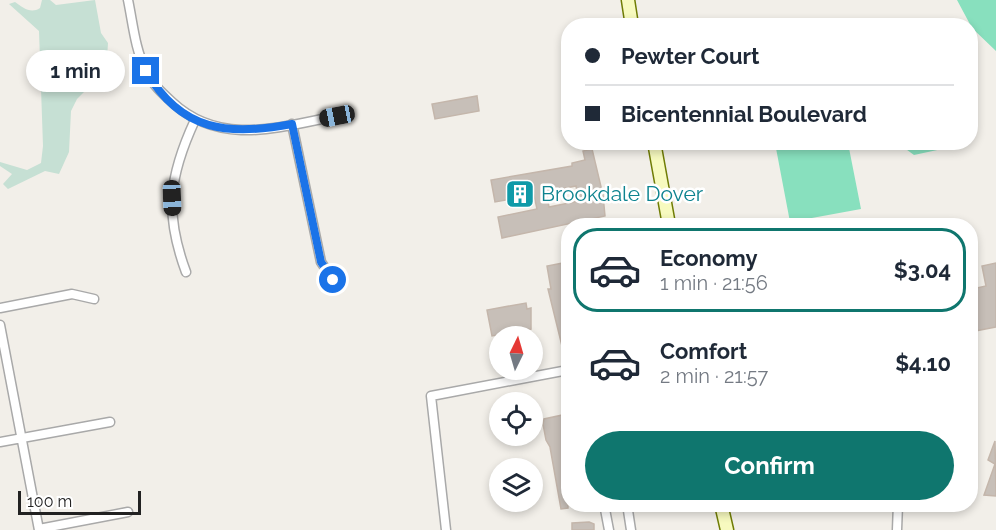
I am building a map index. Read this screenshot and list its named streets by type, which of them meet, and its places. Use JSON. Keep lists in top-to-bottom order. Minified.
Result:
{"places":{"building":["Brookdale Dover"]},"scale_bar":"100 m","north":"top","page":{"banner":["Pewter Court","Bicentennial Boulevard"],"bubble":"1 min","list":[{"name":"Economy","note":"1 min · 21:56","value":"$3.04"},{"name":"Comfort","note":"2 min · 21:57","value":"$4.10"}],"buttons":"Confirm","scale":"100 m"}}
